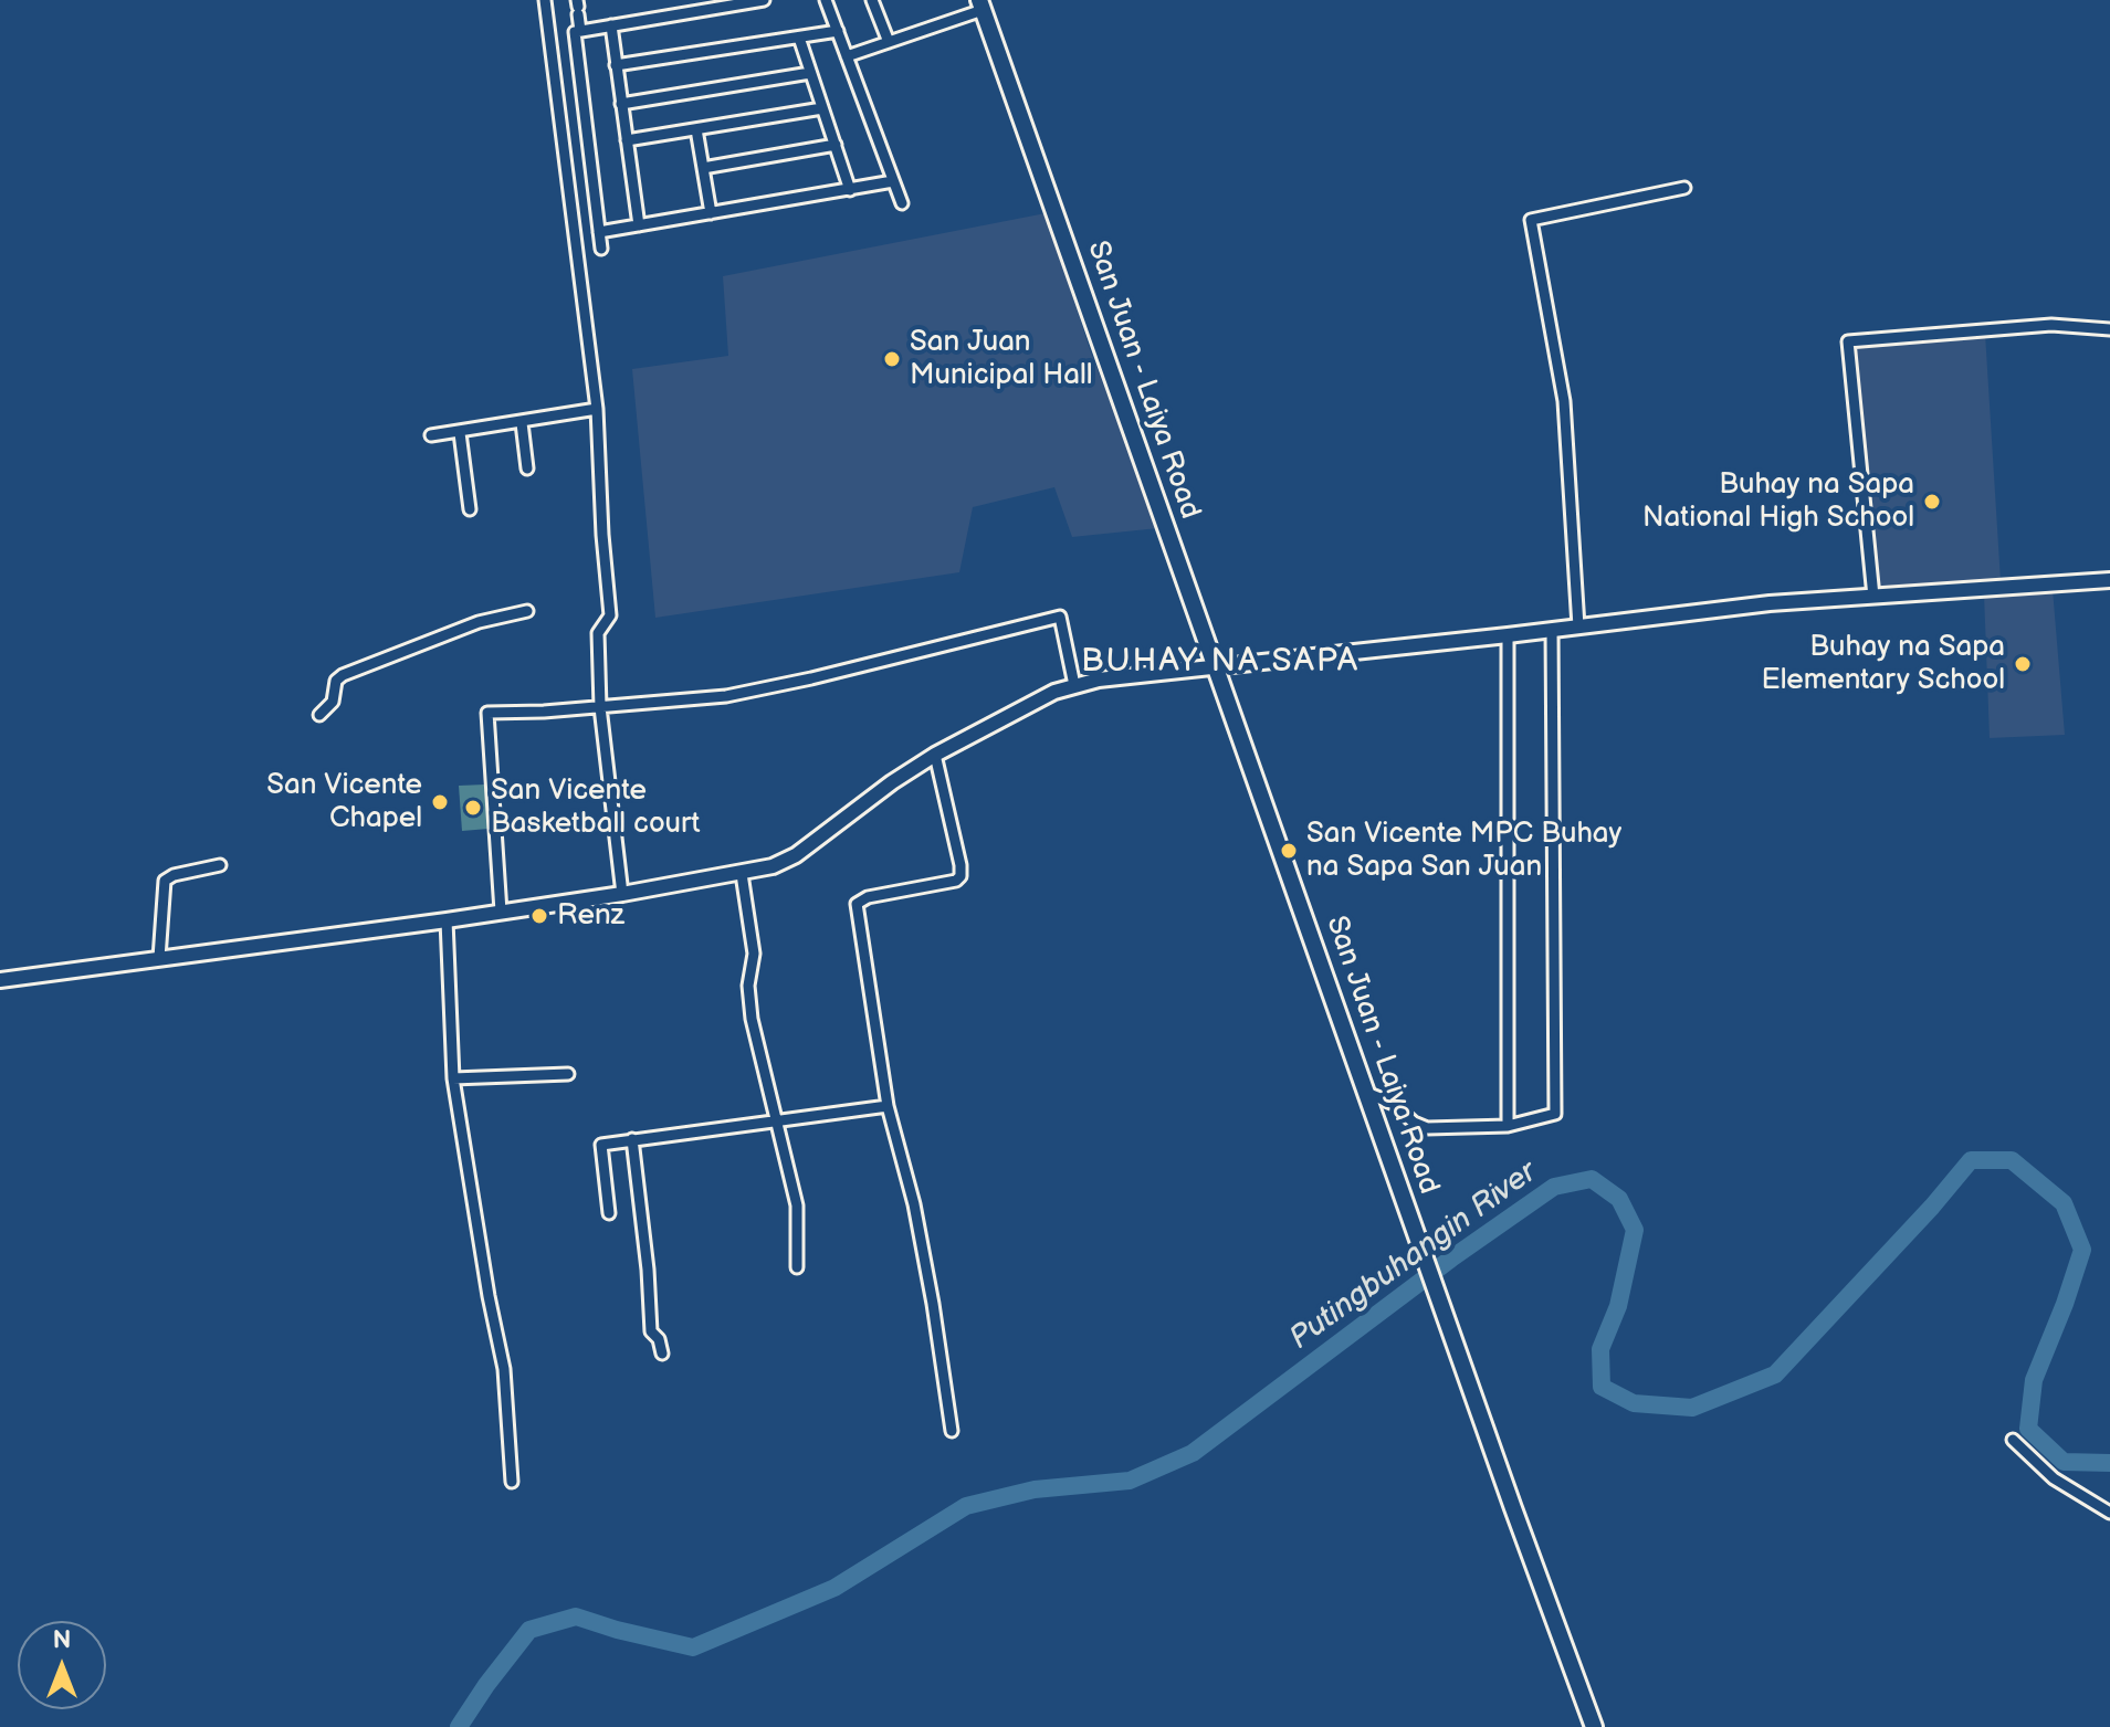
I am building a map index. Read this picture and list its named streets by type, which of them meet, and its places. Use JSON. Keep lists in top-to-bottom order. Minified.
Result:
{"streets":{"main road":["San Juan - Laiya Road"]},"districts":["BUHAY NA SAPA"],"water":["Putingbuhangin River"],"places":["San Juan Municipal Hall","Buhay na Sapa National High School","Buhay na Sapa Elementary School","San Vicente Chapel","San Vicente Basketball court","San Vicente MPC Buhay na Sapa San Juan","Renz"],"north":"top"}
